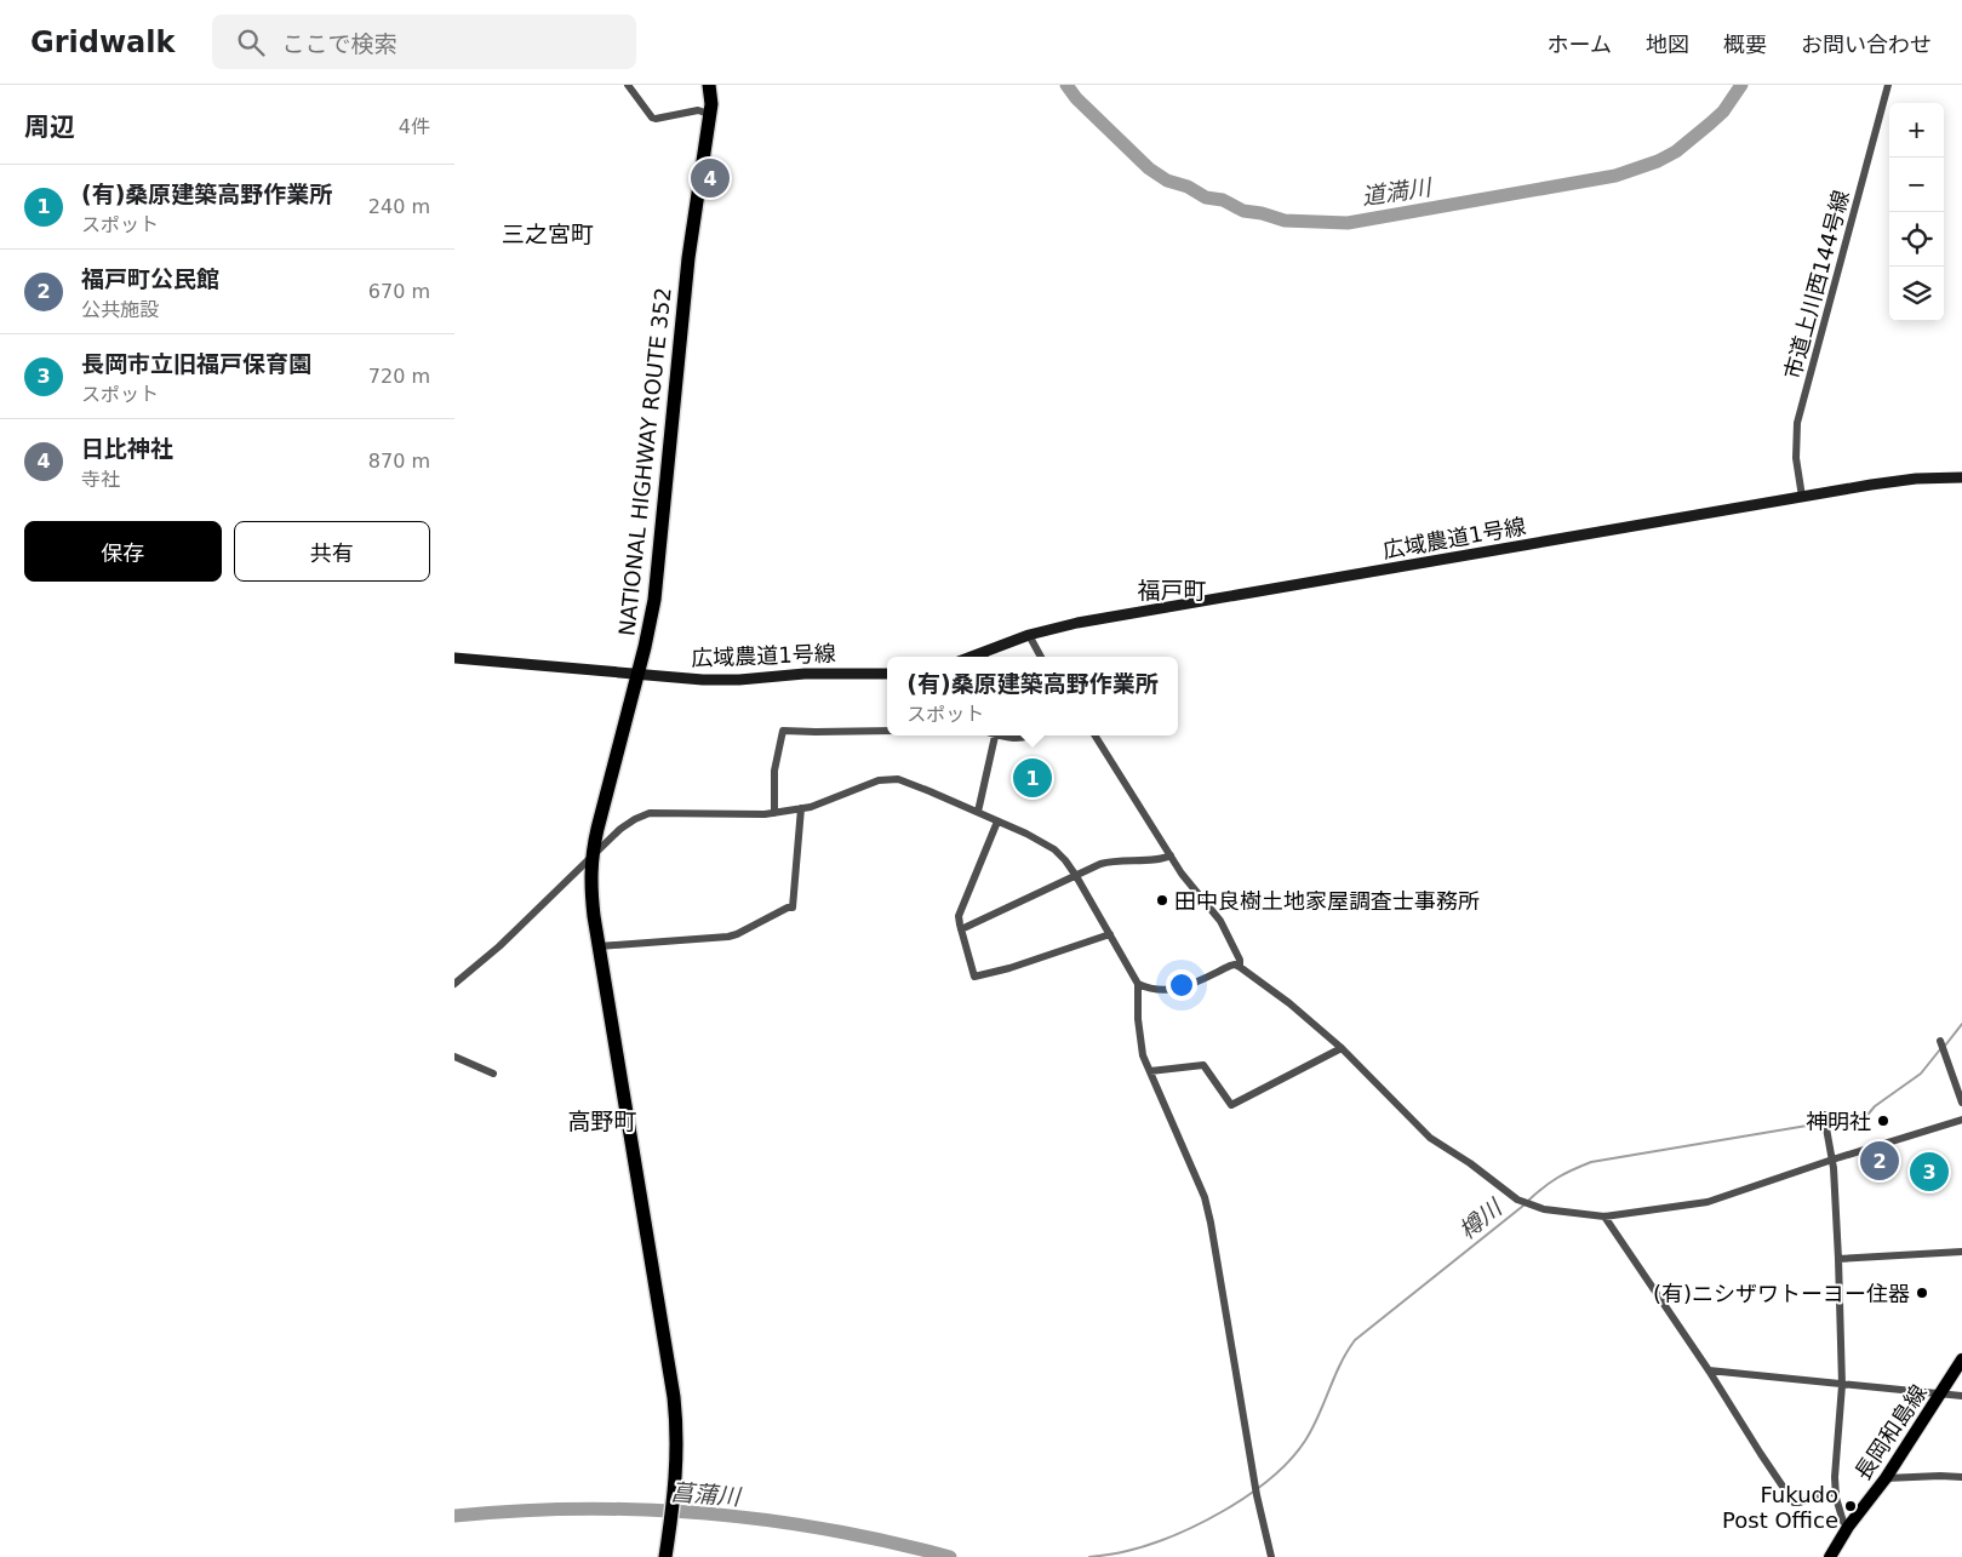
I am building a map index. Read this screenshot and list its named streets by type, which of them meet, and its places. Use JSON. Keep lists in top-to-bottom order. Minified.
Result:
{"streets":{"highway":["NATIONAL HIGHWAY ROUTE 352"],"main road":["長岡和島線"],"street":["市道上川西144号線","広域農道1号線"]},"crossings":[["市道上川西144号線","広域農道1号線"],["NATIONAL HIGHWAY ROUTE 352","広域農道1号線"]],"districts":["三之宮町","福戸町","高野町"],"water":["道満川","樽川","菖蒲川"],"places":["田中良樹土地家屋調査士事務所","神明社","(有)ニシザワトーヨー住器","Fukudo Post Office"],"page":{"header":"Gridwalk","search":"ここで検索","nav":["ホーム","地図","概要","お問い合わせ"],"heading":["周辺","4件"],"map_buttons":["+","−"],"pins":["4","1","2","3"],"list":[{"mark":"1","name":"(有)桑原建築高野作業所","note":"スポット","value":"240 m"},{"mark":"2","name":"福戸町公民館","note":"公共施設","value":"670 m"},{"mark":"3","name":"長岡市立旧福戸保育園","note":"スポット","value":"720 m"},{"mark":"4","name":"日比神社","note":"寺社","value":"870 m"}],"buttons":["保存","共有"],"popup":["(有)桑原建築高野作業所","スポット"]}}
